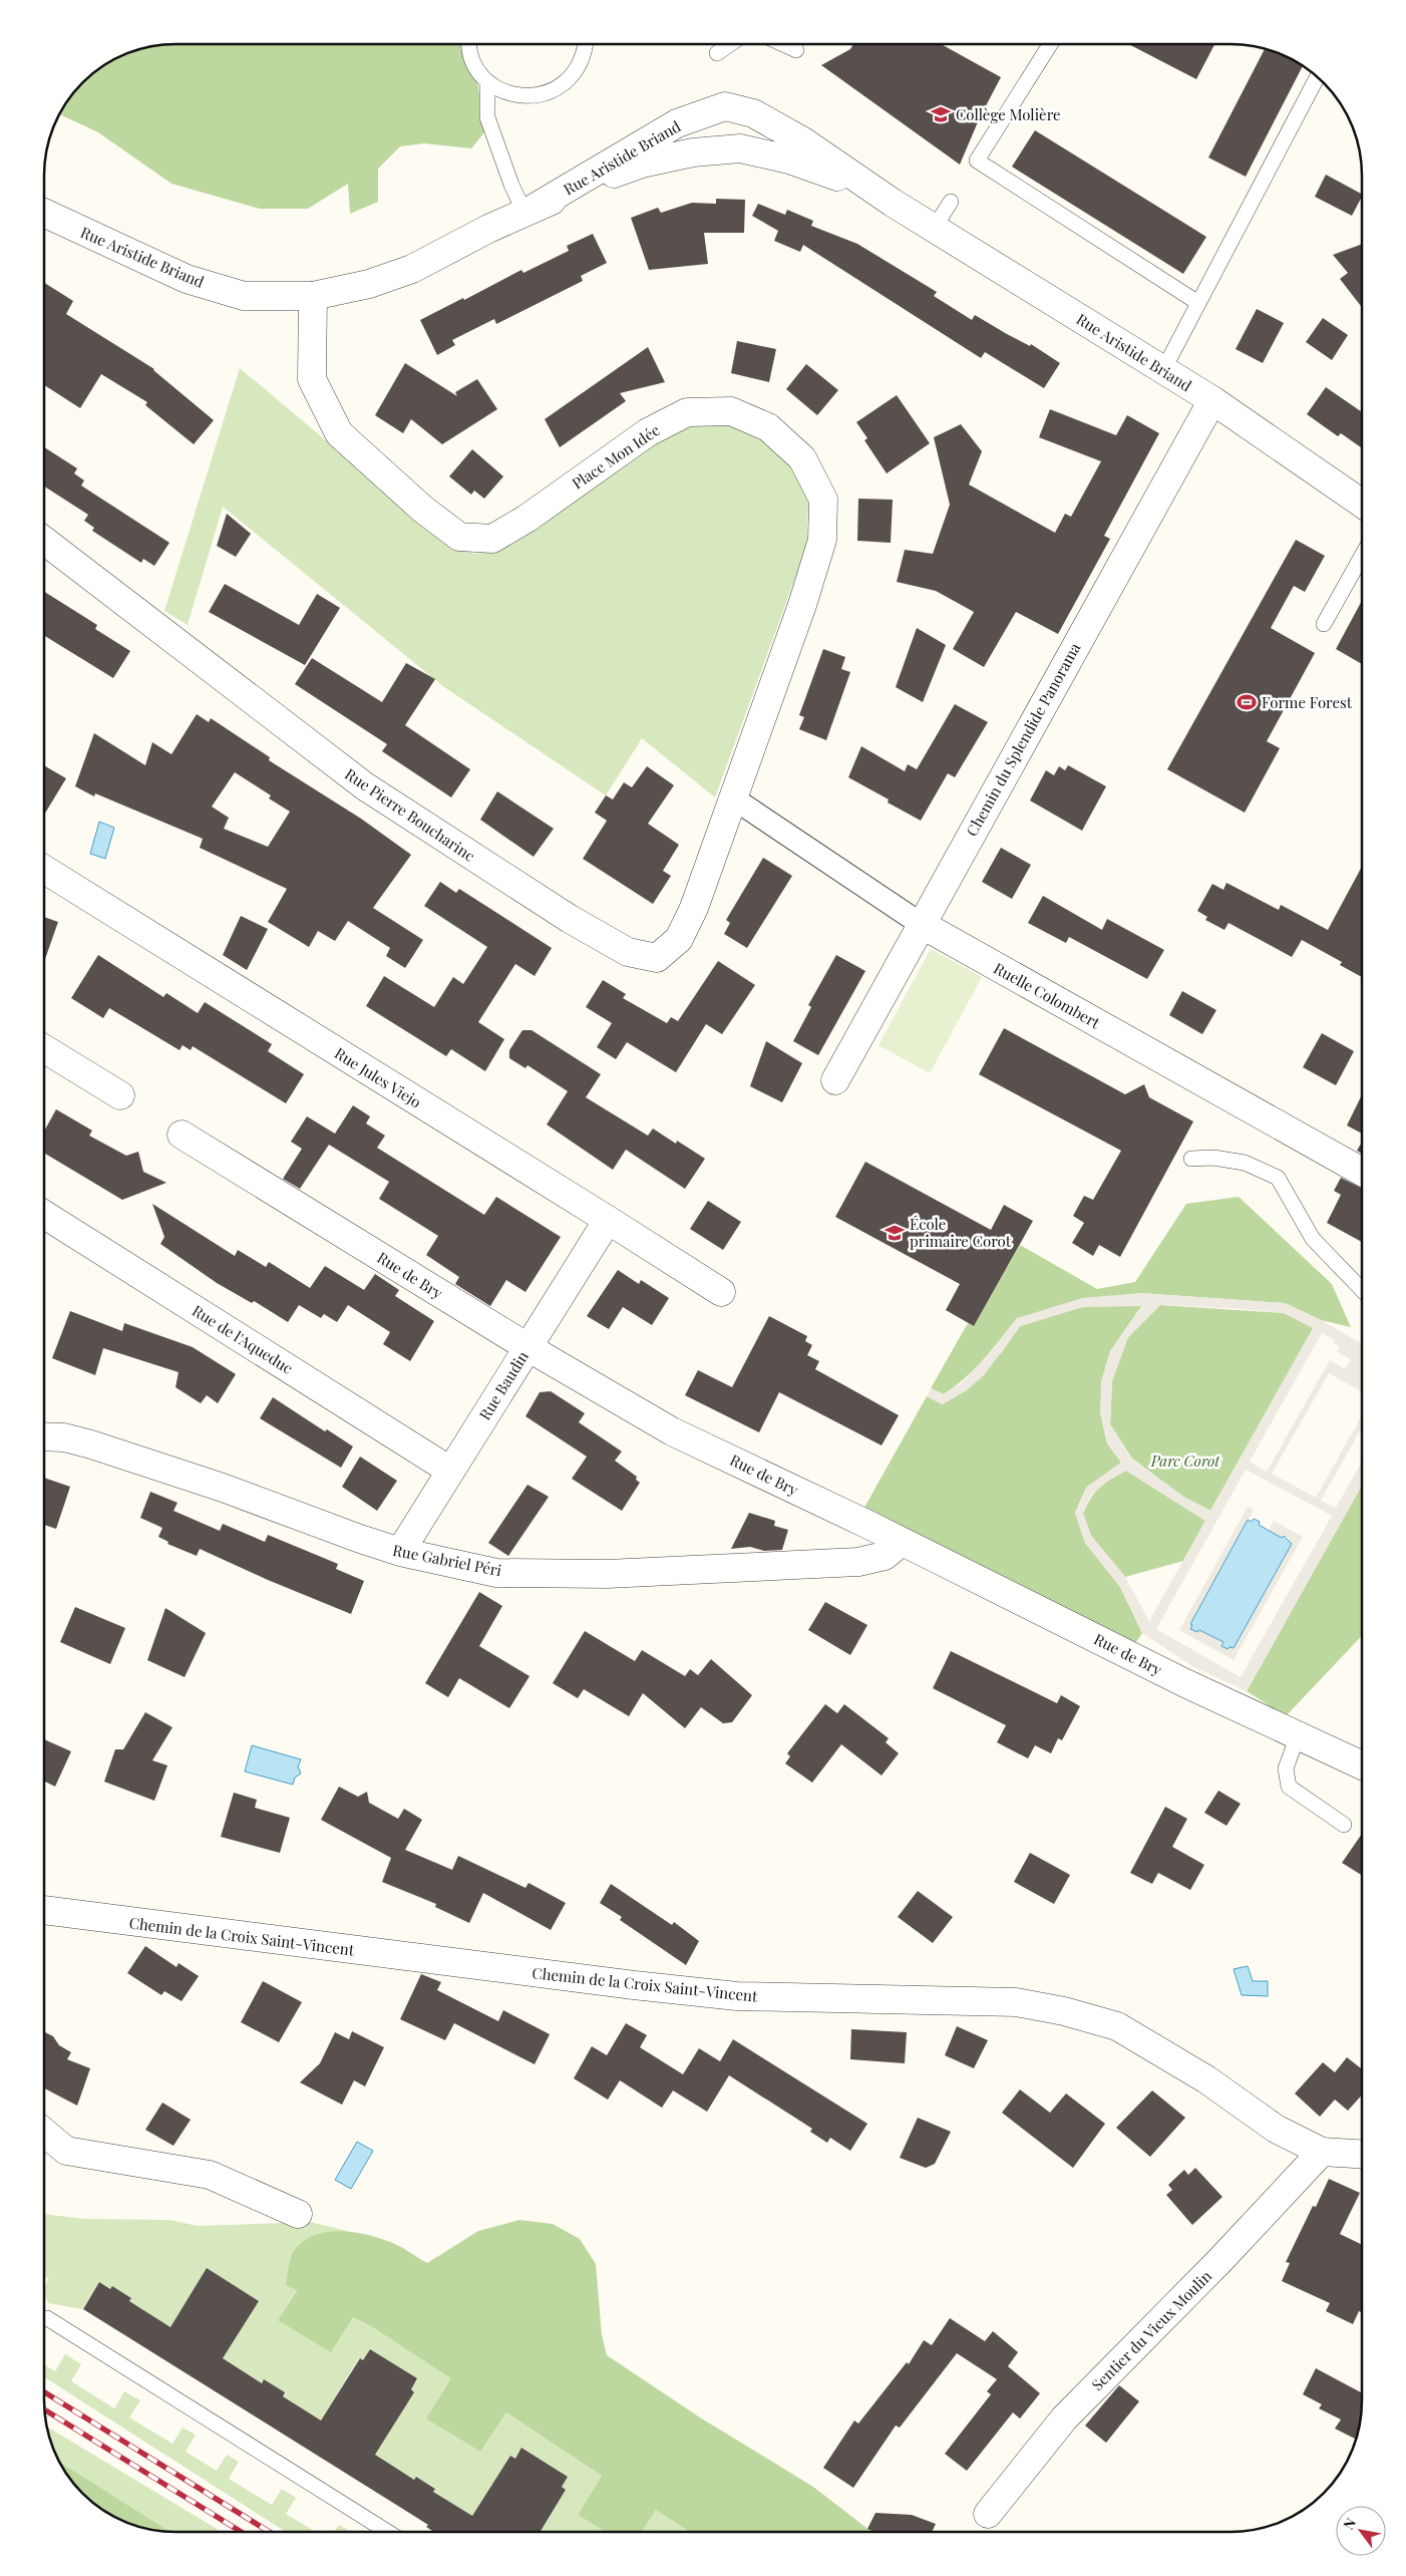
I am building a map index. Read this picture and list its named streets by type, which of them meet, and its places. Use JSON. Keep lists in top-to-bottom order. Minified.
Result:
{"streets":{"street":["Rue Aristide Briand","Place Mon Idée","Chemin du Splendide Panorama","Rue Pierre Boucharinc","Ruelle Colombert","Rue Jules Viejo","Rue de Bry","Rue de l'Aqueduc","Rue Baudin","Rue Gabriel Péri","Chemin de la Croix Saint-Vincent","Sentier du Vieux Moulin"]},"crossings":[["Rue Aristide Briand","Place Mon Idée"],["Rue Aristide Briand","Chemin du Splendide Panorama"],["Place Mon Idée","Rue Pierre Boucharinc"],["Place Mon Idée","Ruelle Colombert"],["Chemin du Splendide Panorama","Ruelle Colombert"],["Rue Pierre Boucharinc","Ruelle Colombert"],["Rue Jules Viejo","Rue Baudin"],["Rue de Bry","Rue Baudin"],["Rue de Bry","Rue Gabriel Péri"],["Rue de l'Aqueduc","Rue Baudin"],["Rue Baudin","Rue Gabriel Péri"],["Chemin de la Croix Saint-Vincent","Sentier du Vieux Moulin"]],"parks":["Parc Corot"],"places":{"school or university":["Collège Molière","École primaire Corot"],"sports":["Forme Forest"]},"north":"top left"}
